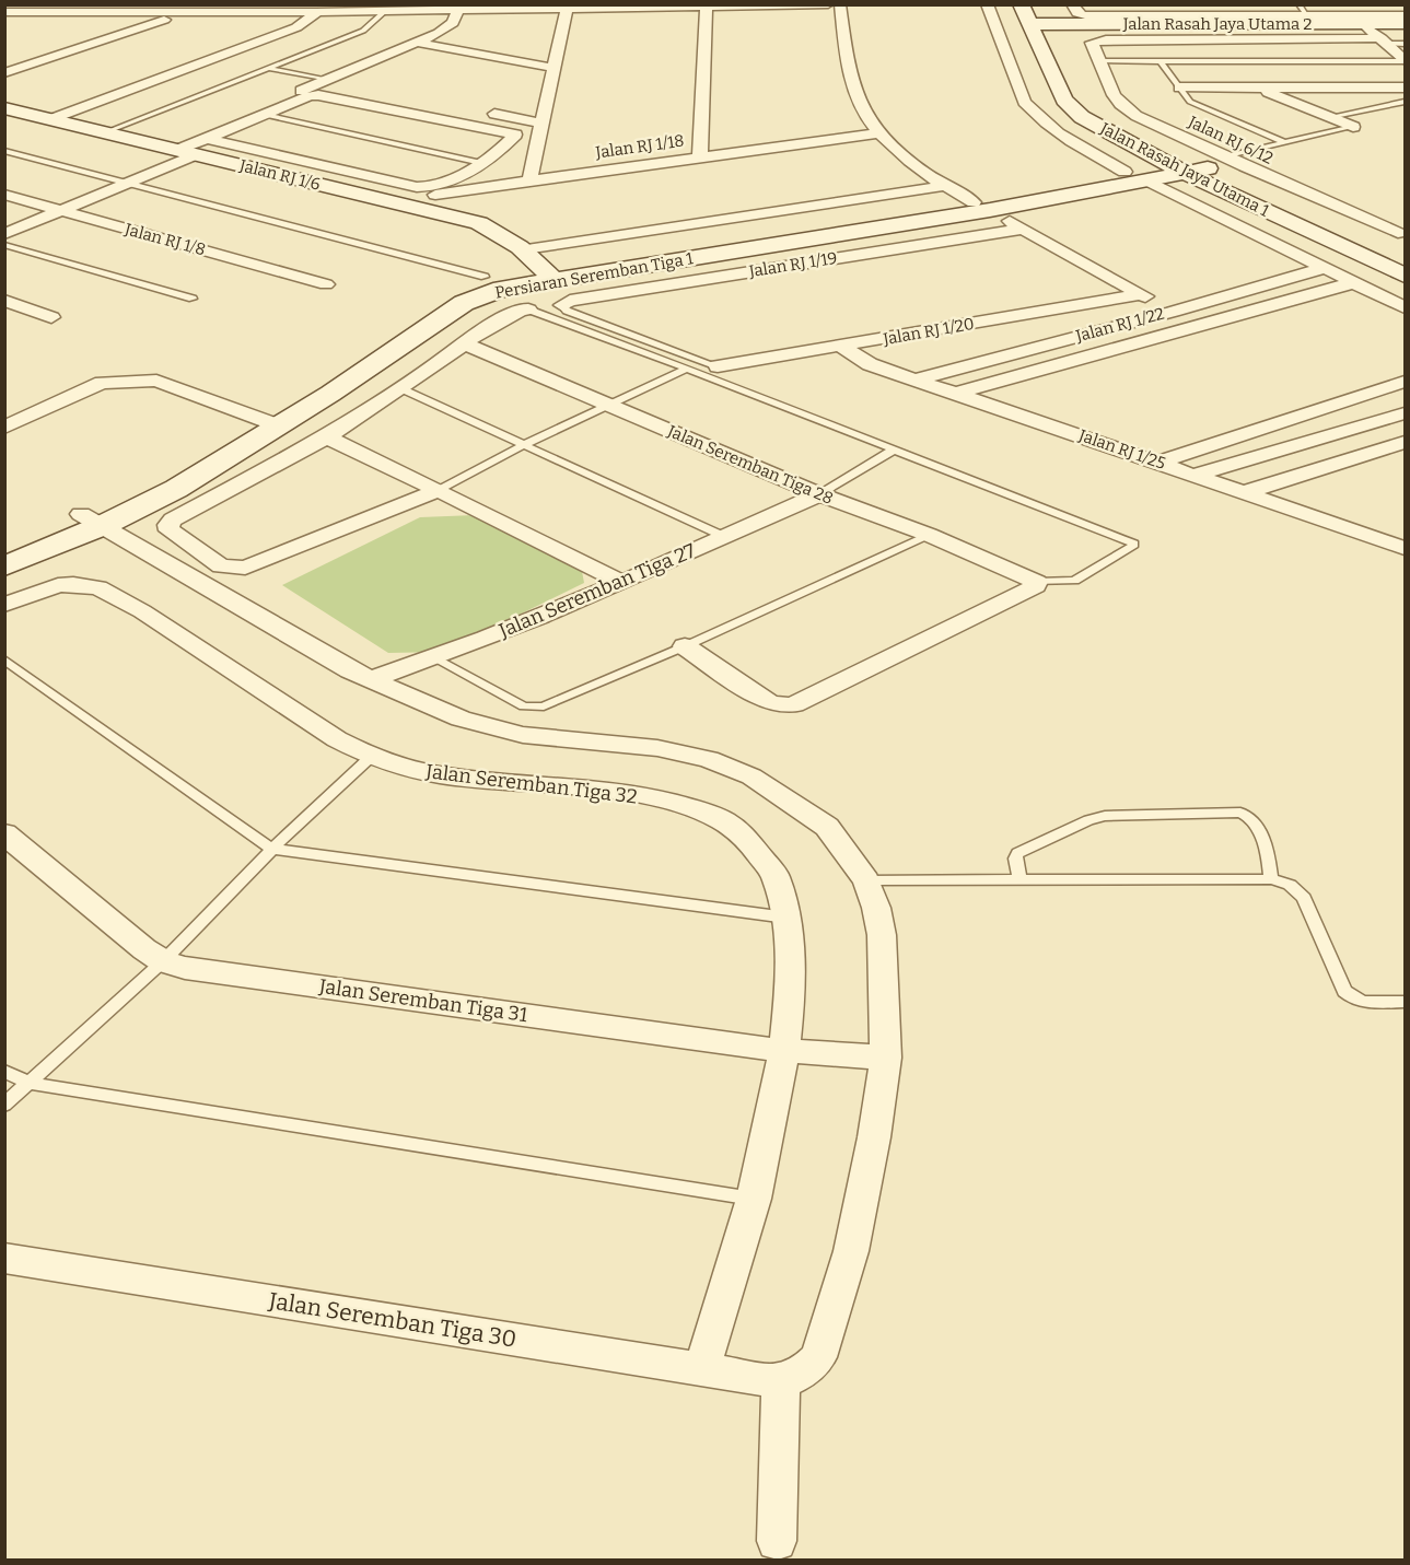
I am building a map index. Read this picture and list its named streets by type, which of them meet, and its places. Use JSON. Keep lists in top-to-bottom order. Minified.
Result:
{"streets":{"main road":["Jalan Rasah Jaya Utama 2","Jalan Rasah Jaya Utama 1","Jalan RJ 1/6","Persiaran Seremban Tiga 1"],"street":["Jalan RJ 6/12","Jalan RJ 1/18","Jalan RJ 1/8","Jalan RJ 1/19","Jalan RJ 1/22","Jalan RJ 1/20","Jalan RJ 1/25","Jalan Seremban Tiga 28","Jalan Seremban Tiga 27","Jalan Seremban Tiga 32","Jalan Seremban Tiga 31","Jalan Seremban Tiga 30"]},"crossings":[["Jalan Rasah Jaya Utama 2","Jalan RJ 6/12"],["Jalan Rasah Jaya Utama 2","Jalan Rasah Jaya Utama 1"],["Jalan RJ 6/12","Jalan Rasah Jaya Utama 1"],["Jalan RJ 6/12","Persiaran Seremban Tiga 1"],["Jalan RJ 1/18","Jalan RJ 1/6"],["Jalan Rasah Jaya Utama 1","Persiaran Seremban Tiga 1"],["Jalan RJ 1/6","Persiaran Seremban Tiga 1"],["Jalan RJ 1/22","Jalan RJ 1/25"],["Jalan RJ 1/20","Jalan RJ 1/25"],["Jalan Seremban Tiga 28","Jalan Seremban Tiga 27"],["Jalan Seremban Tiga 32","Jalan Seremban Tiga 31"],["Jalan Seremban Tiga 32","Jalan Seremban Tiga 30"]]}
